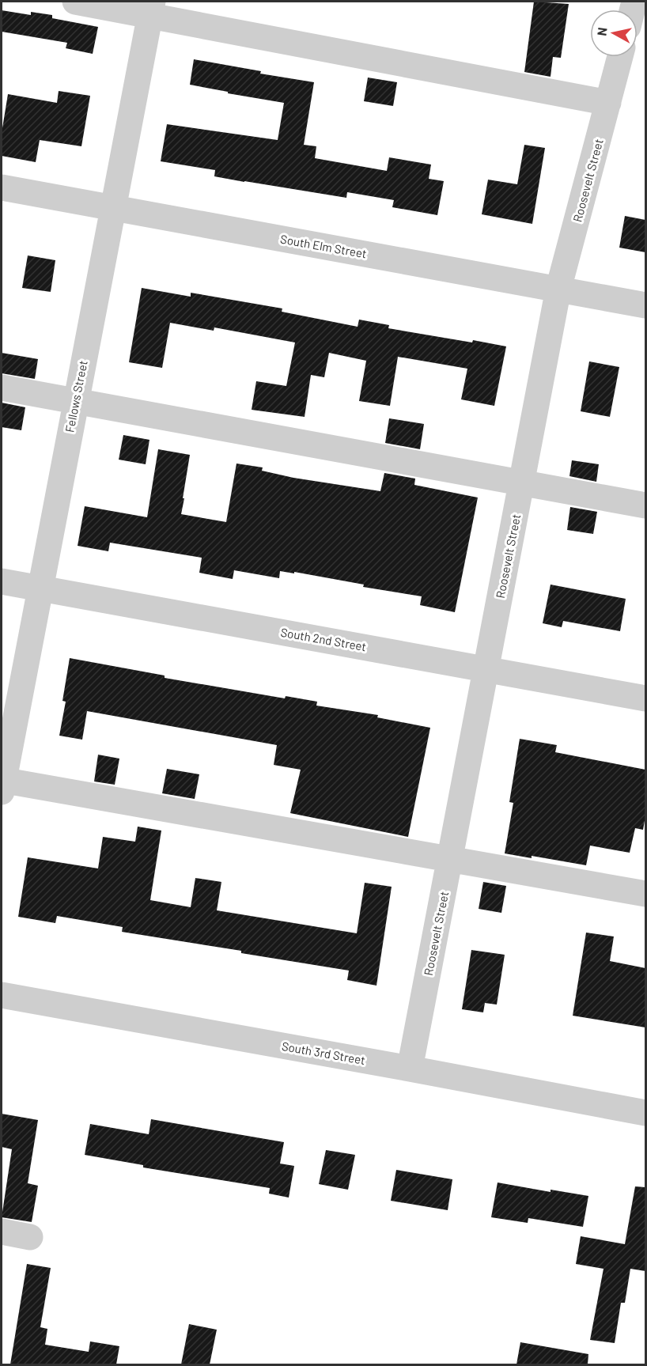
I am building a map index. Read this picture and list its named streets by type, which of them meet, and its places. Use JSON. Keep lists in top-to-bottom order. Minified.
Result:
{"streets":{"street":["Roosevelt Street","South Elm Street","Fellows Street","South 2nd Street","South 3rd Street"]},"crossings":[["Roosevelt Street","South Elm Street"],["Roosevelt Street","South 2nd Street"],["Roosevelt Street","South 3rd Street"],["South Elm Street","Fellows Street"],["Fellows Street","South 2nd Street"]],"north":"left"}
